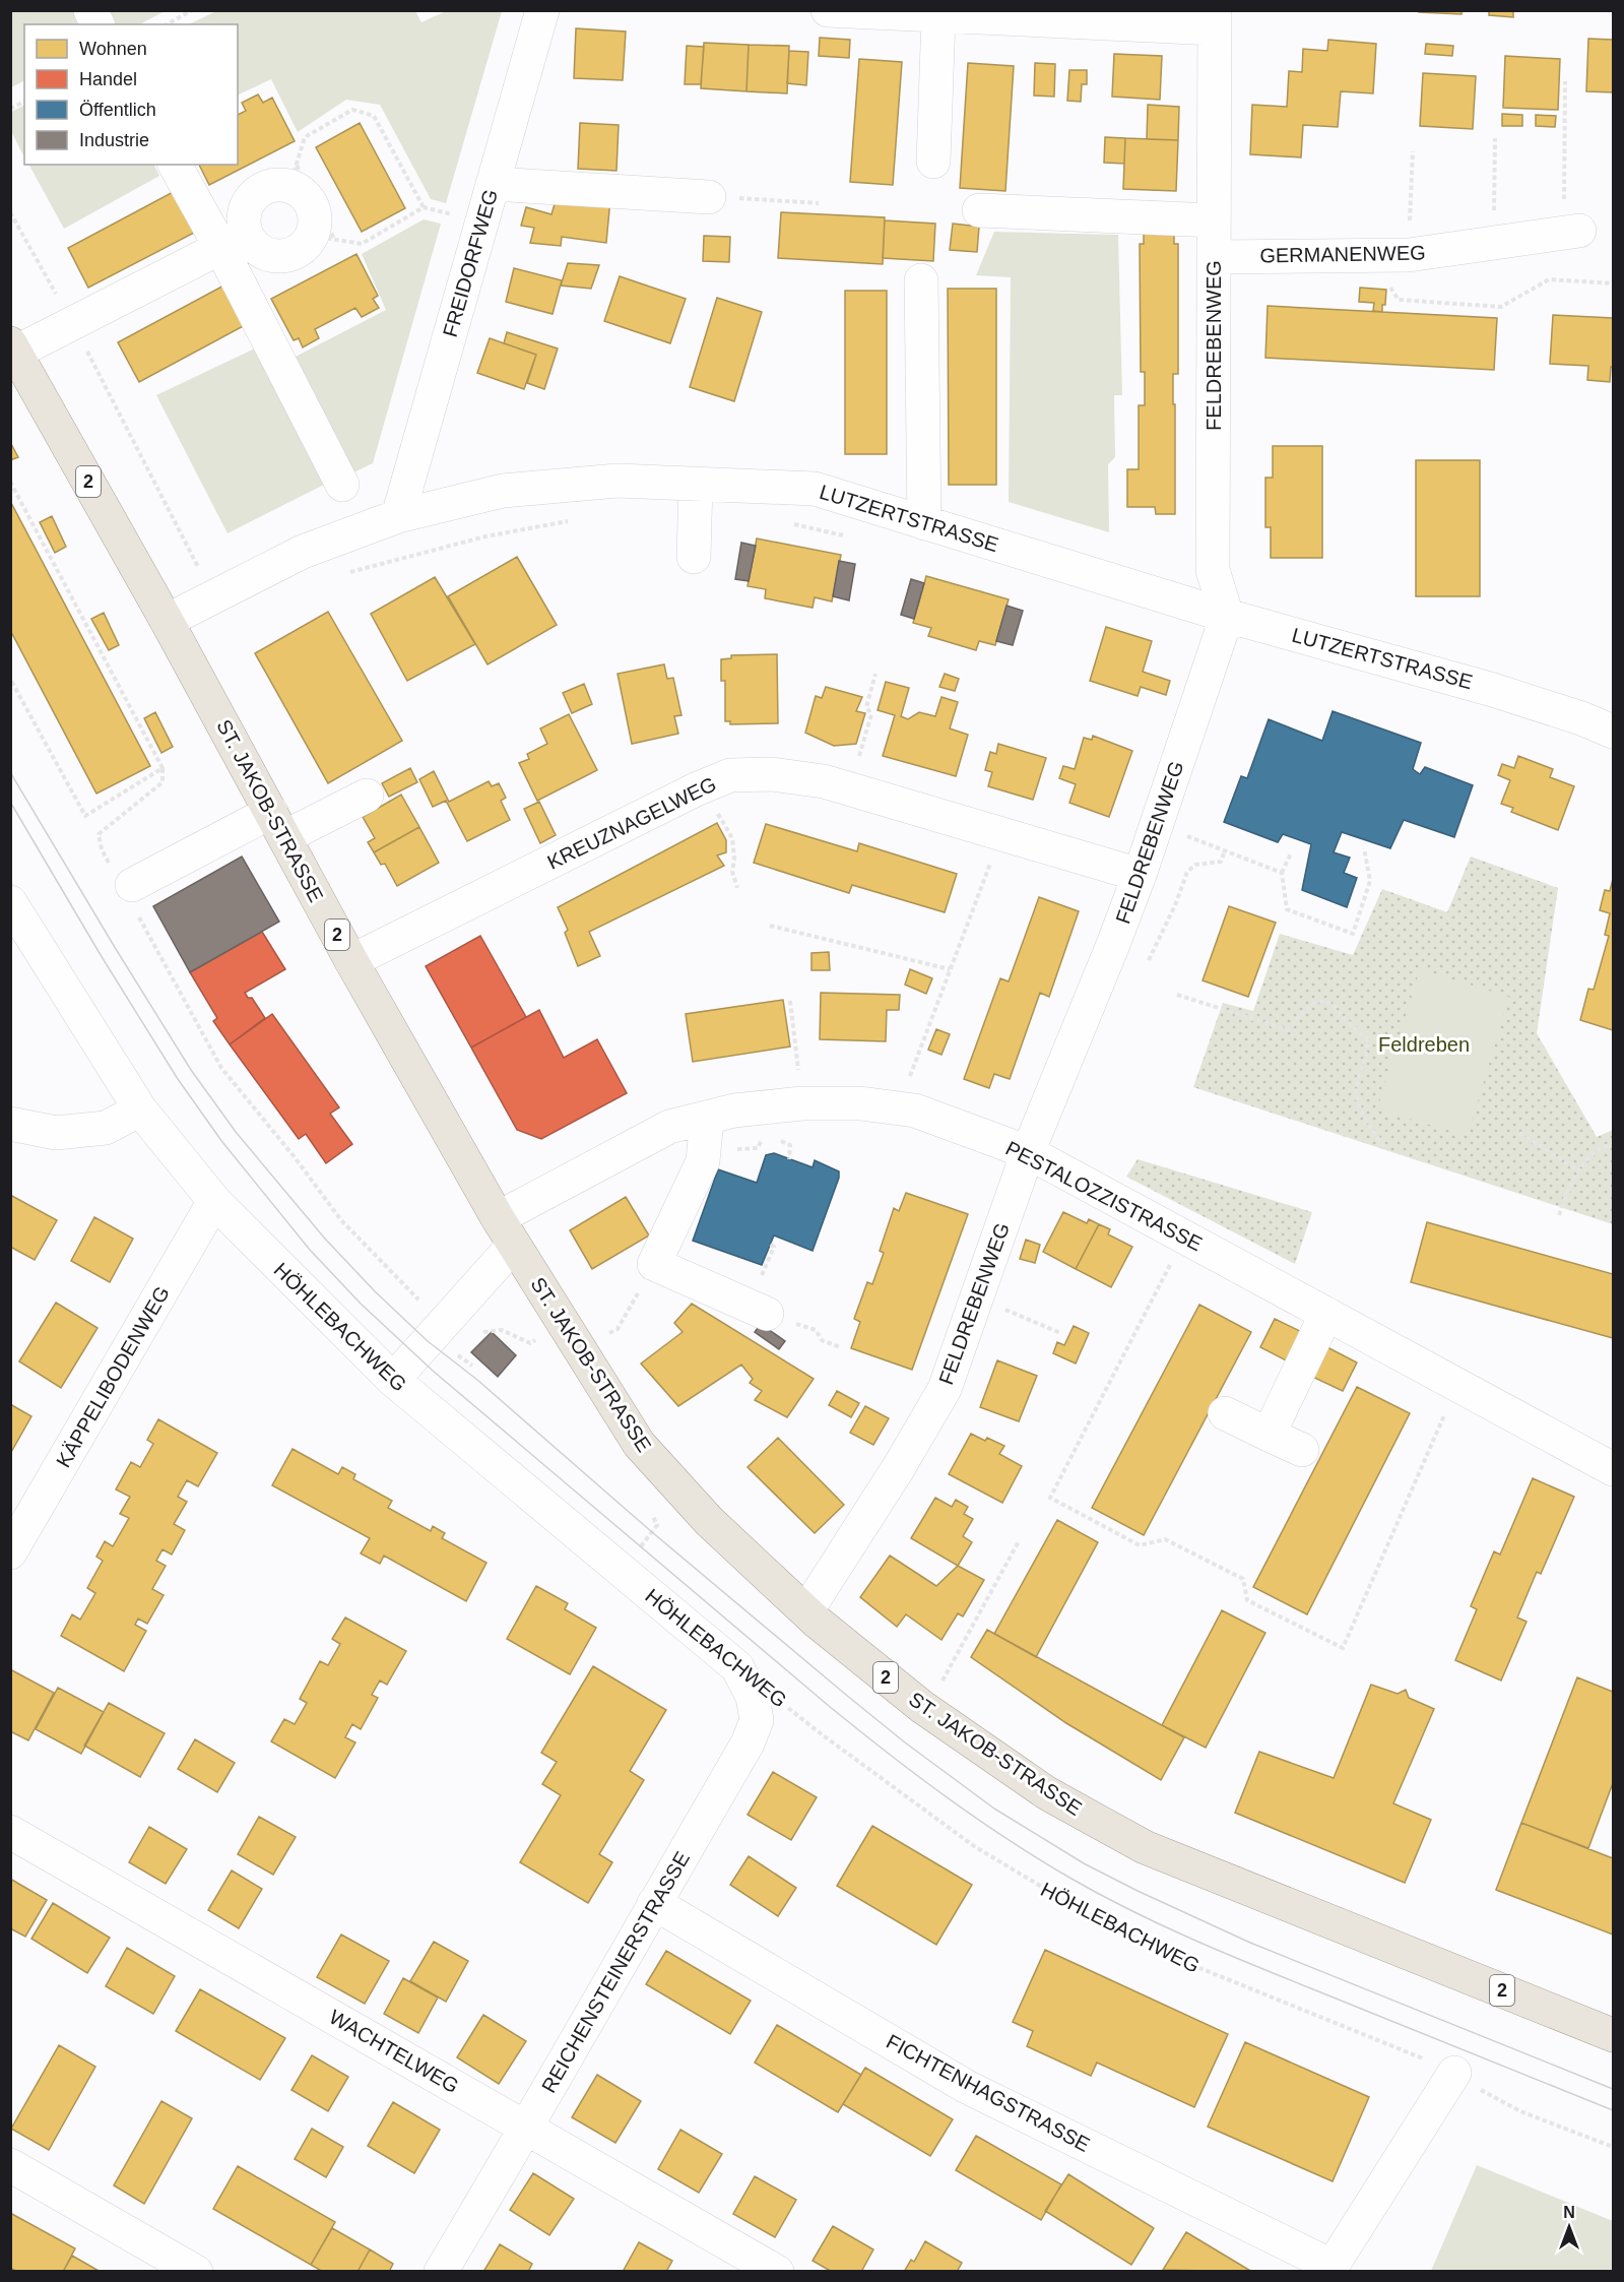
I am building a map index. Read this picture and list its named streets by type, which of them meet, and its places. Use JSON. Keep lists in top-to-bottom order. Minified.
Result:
{"streets":{"main road":["2","ST. JAKOB-STRASSE"],"street":["GERMANENWEG","FREIDORFWEG","FELDREBENWEG","LUTZERTSTRASSE","KREUZNAGELWEG","PESTALOZZISTRASSE","HÖHLEBACHWEG","KÄPPELIBODENWEG","REICHENSTEINERSTRASSE","WACHTELWEG","FICHTENHAGSTRASSE"]},"crossings":[["GERMANENWEG","FELDREBENWEG"],["FREIDORFWEG","LUTZERTSTRASSE"],["FELDREBENWEG","LUTZERTSTRASSE"],["FELDREBENWEG","ST. JAKOB-STRASSE"],["FELDREBENWEG","KREUZNAGELWEG"],["FELDREBENWEG","PESTALOZZISTRASSE"],["LUTZERTSTRASSE","ST. JAKOB-STRASSE"],["ST. JAKOB-STRASSE","KREUZNAGELWEG"],["ST. JAKOB-STRASSE","PESTALOZZISTRASSE"],["HÖHLEBACHWEG","KÄPPELIBODENWEG"],["HÖHLEBACHWEG","REICHENSTEINERSTRASSE"],["REICHENSTEINERSTRASSE","WACHTELWEG"],["REICHENSTEINERSTRASSE","FICHTENHAGSTRASSE"]],"parks":["Feldreben"],"legend":["Wohnen","Handel","Öffentlich","Industrie"],"north":"top"}
